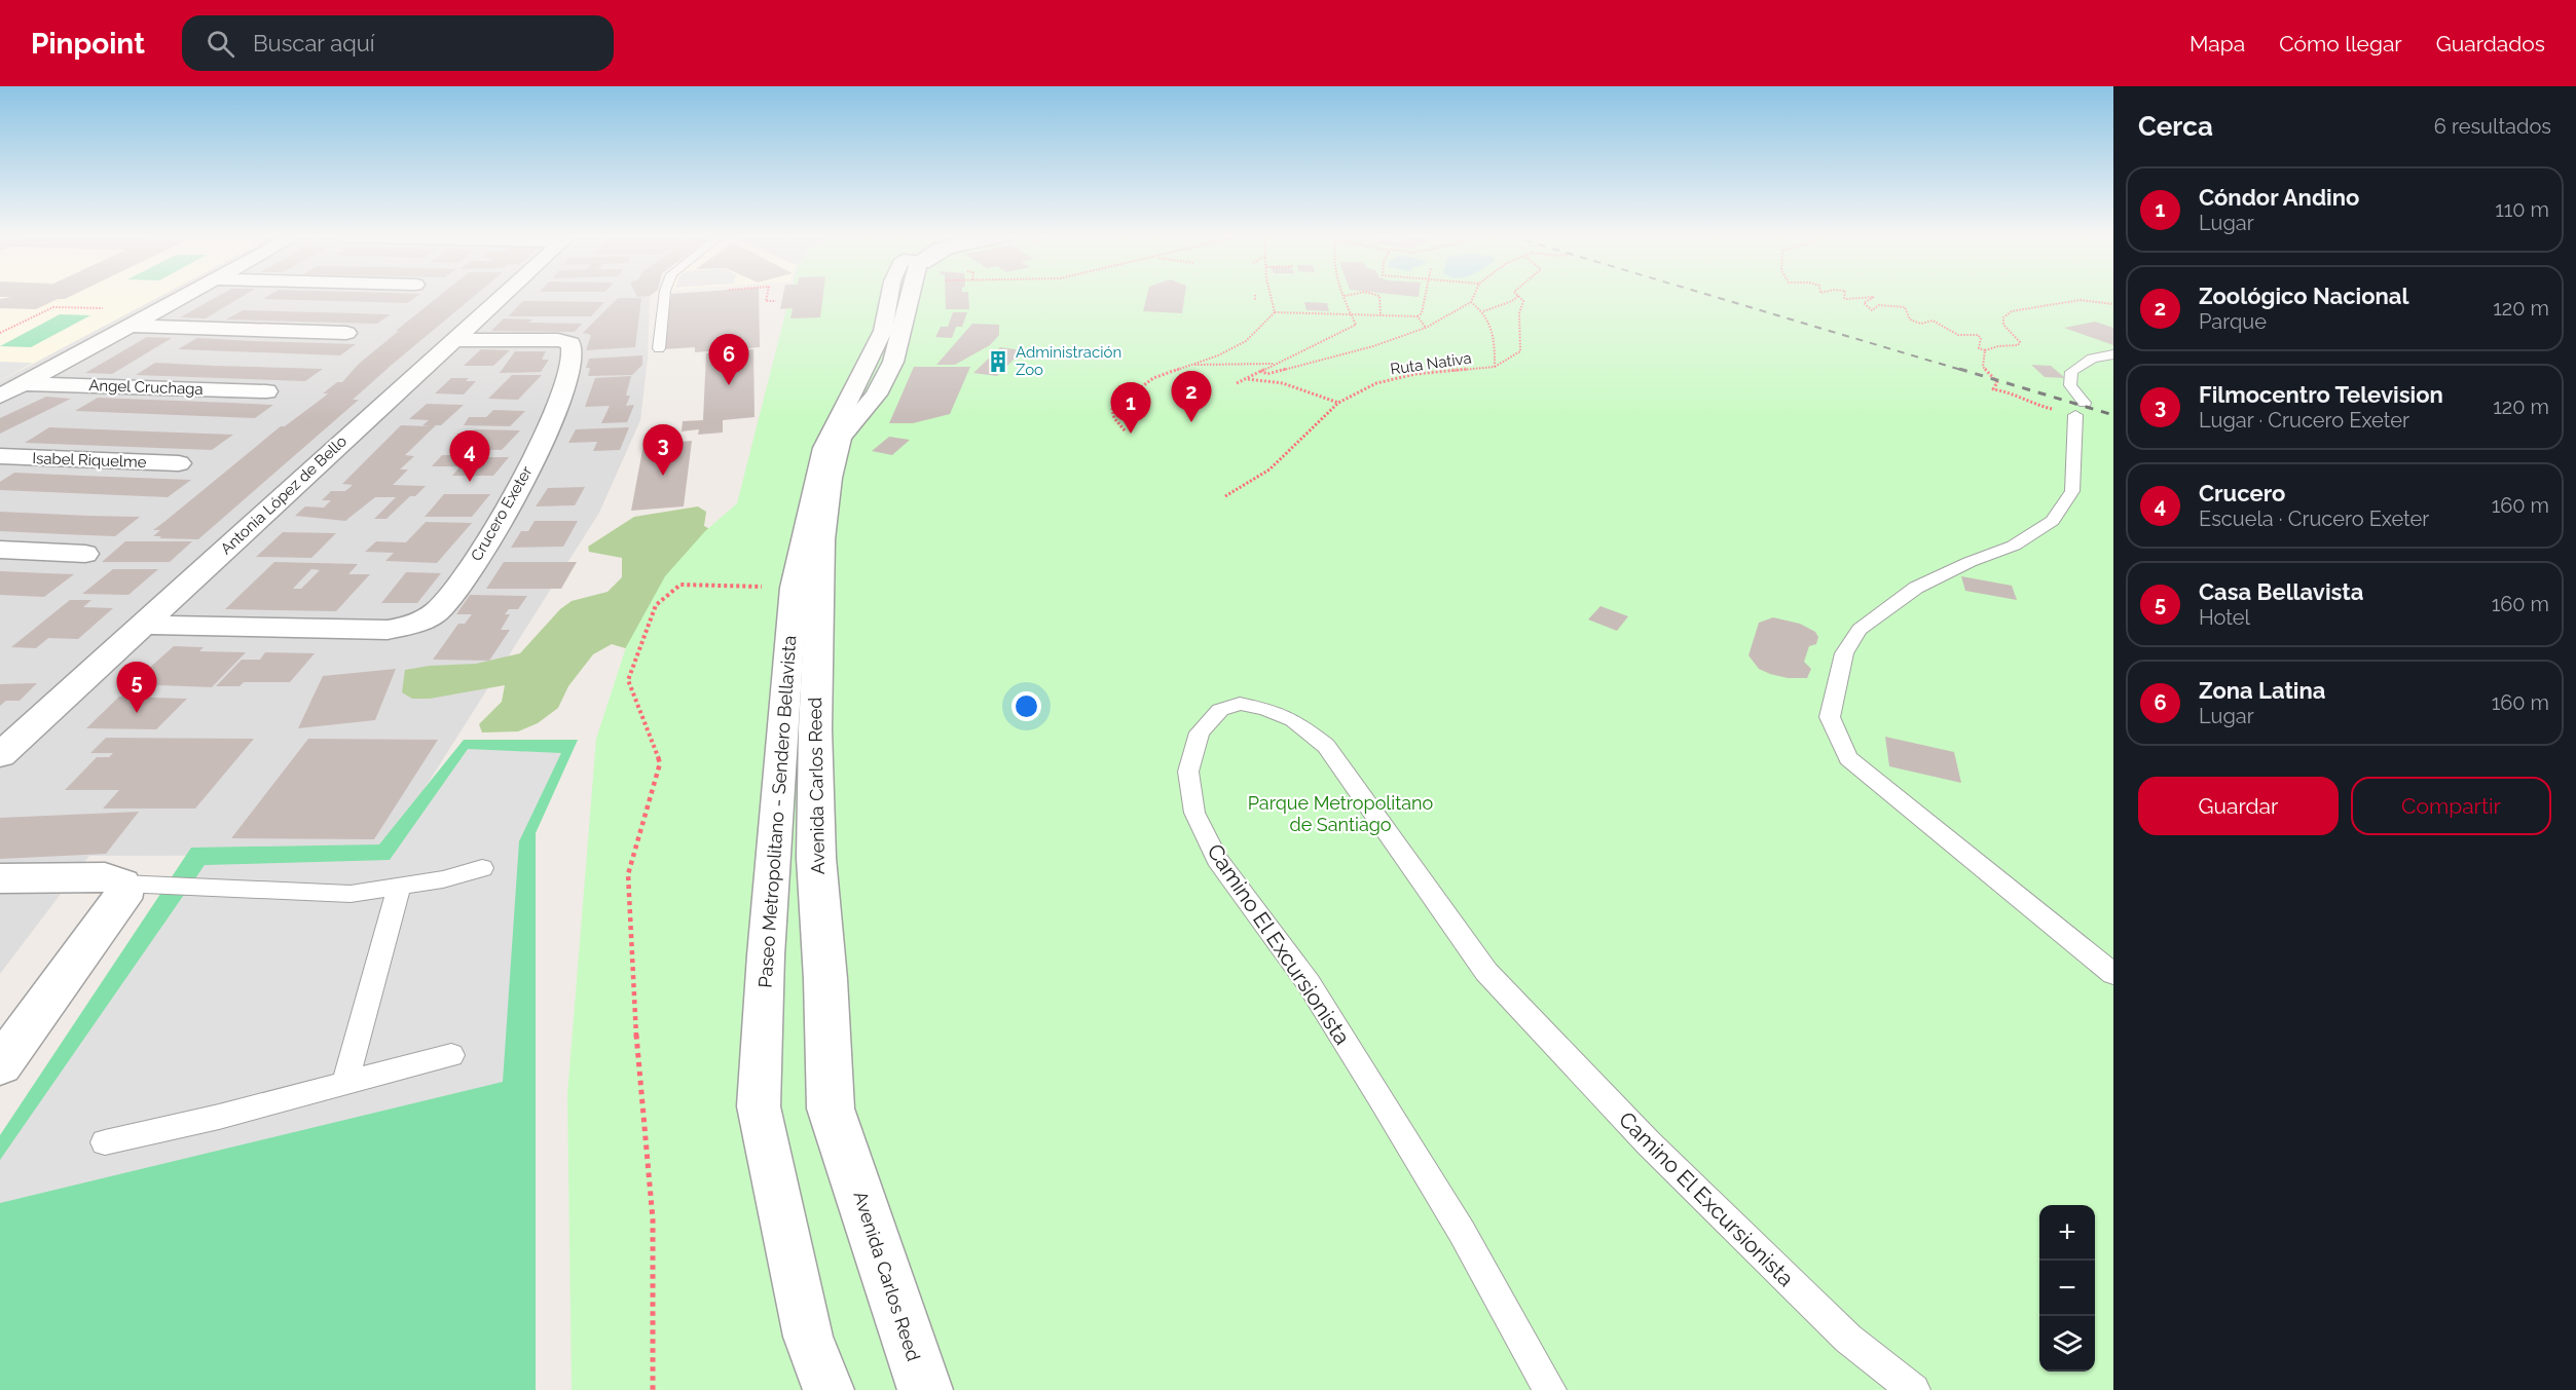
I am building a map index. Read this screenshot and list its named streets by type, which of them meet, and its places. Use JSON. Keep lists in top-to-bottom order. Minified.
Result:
{"streets":{"street":["Angel Cruchaga","Isabel Riquelme","Antonia López de Bello","Crucero Exeter","Avenida Carlos Reed","Paseo Metropolitano - Sendero Bellavista"],"lane":["Camino El Excursionista"],"path":["Ruta Nativa"]},"crossings":[["Antonia López de Bello","Crucero Exeter"]],"parks":["Parque Metropolitano de Santiago"],"places":{"building":["Administración Zoo"]},"page":{"header":"Pinpoint","search":"Buscar aquí","nav":["Mapa","Cómo llegar","Guardados"],"heading":["Cerca","6 resultados"],"list":[{"mark":"1","name":"Cóndor Andino","note":"Lugar","value":"110 m"},{"mark":"2","name":"Zoológico Nacional","note":"Parque","value":"120 m"},{"mark":"3","name":"Filmocentro Television","note":"Lugar · Crucero Exeter","value":"120 m"},{"mark":"4","name":"Crucero","note":"Escuela · Crucero Exeter","value":"160 m"},{"mark":"5","name":"Casa Bellavista","note":"Hotel","value":"160 m"},{"mark":"6","name":"Zona Latina","note":"Lugar","value":"160 m"}],"pins":["6","2","1","3","4","5"],"buttons":["Guardar","Compartir"],"map_buttons":["+","−"]}}
